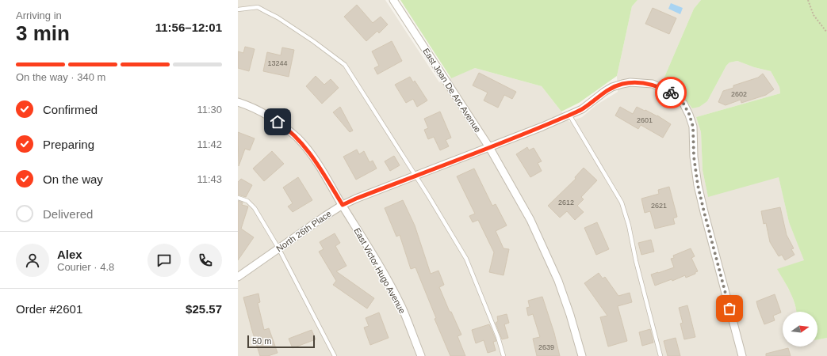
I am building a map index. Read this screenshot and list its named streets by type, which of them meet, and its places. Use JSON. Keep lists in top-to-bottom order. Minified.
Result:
{"streets":{"street":["East Joan De Arc Avenue","North 26th Place","East Victor Hugo Avenue"]},"crossings":[["East Joan De Arc Avenue","North 26th Place"],["North 26th Place","East Victor Hugo Avenue"]],"house_numbers":["13244","2602","2601","2612","2621","2639"],"scale_bar":"50 m","north":"right","page":{"heading":["3 min","Arriving in","11:56–12:01"],"panel":["Alex","Courier · 4.8","Order #2601","$25.57"],"bar":"On the way · 340 m","list":[["Confirmed","11:30"],["Preparing","11:42"],["On the way","11:43"],"Delivered"],"scale":"50 m"}}
